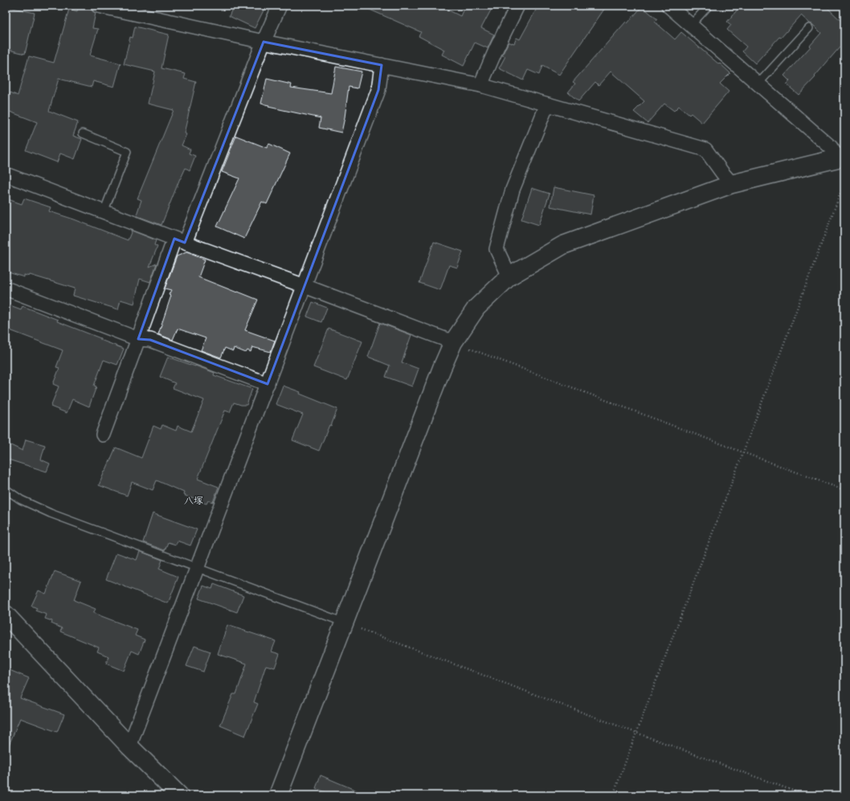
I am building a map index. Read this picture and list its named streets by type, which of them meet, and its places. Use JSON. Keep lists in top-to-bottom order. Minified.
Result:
{"districts":["八塚"]}
